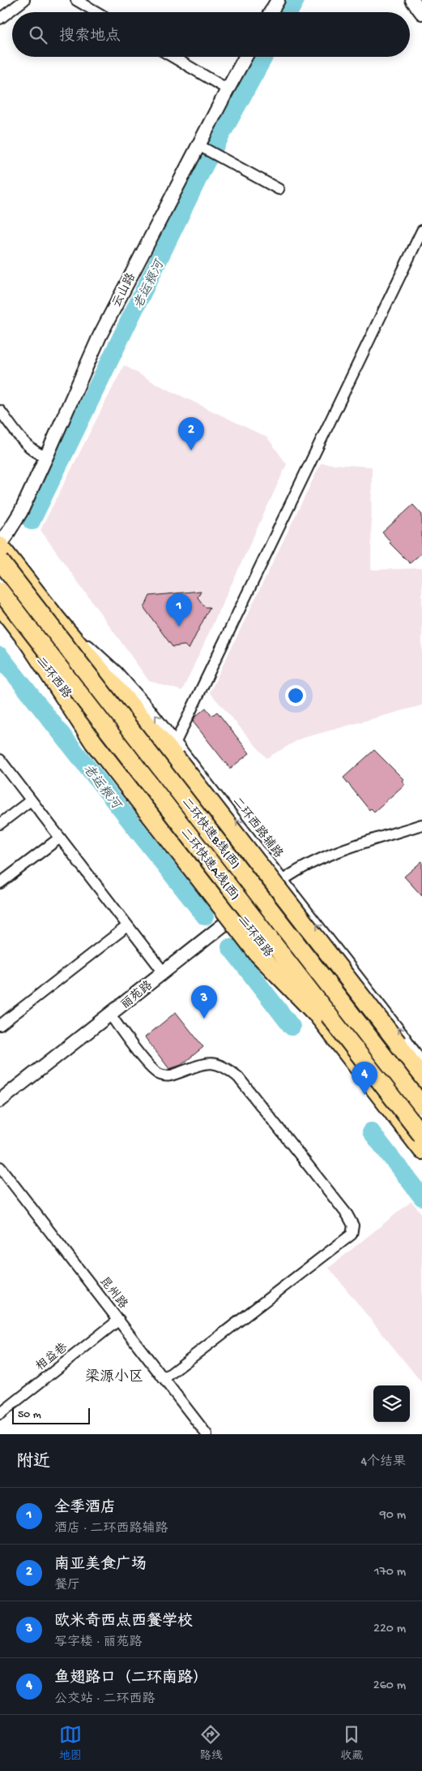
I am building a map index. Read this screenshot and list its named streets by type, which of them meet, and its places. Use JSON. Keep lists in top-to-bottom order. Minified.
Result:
{"streets":{"highway":["二环快速B线(西)","二环快速A线(西)"],"main road":["二环西路"],"street":["云山路","二环西路辅路","丽苑路","昆州路","相益巷"]},"crossings":[["二环西路","二环快速A线(西)"],["二环西路","丽苑路"],["二环西路辅路","丽苑路"],["昆州路","相益巷"]],"one_way":["二环西路辅路"],"districts":["梁源小区"],"water":["老运粮河"],"scale_bar":"50 m","page":{"search":"搜索地点","pins":["2","1","3","4"],"scale":"50 m","heading":["附近","4个结果"],"list":[{"mark":"1","name":"全季酒店","note":"酒店 · 二环西路辅路","value":"90 m"},{"mark":"2","name":"南亚美食广场","note":"餐厅","value":"170 m"},{"mark":"3","name":"欧米奇西点西餐学校","note":"写字楼 · 丽苑路","value":"220 m"},{"mark":"4","name":"鱼翅路口（二环南路）","note":"公交站 · 二环西路","value":"260 m"}],"nav":["地图","路线","收藏"]}}
